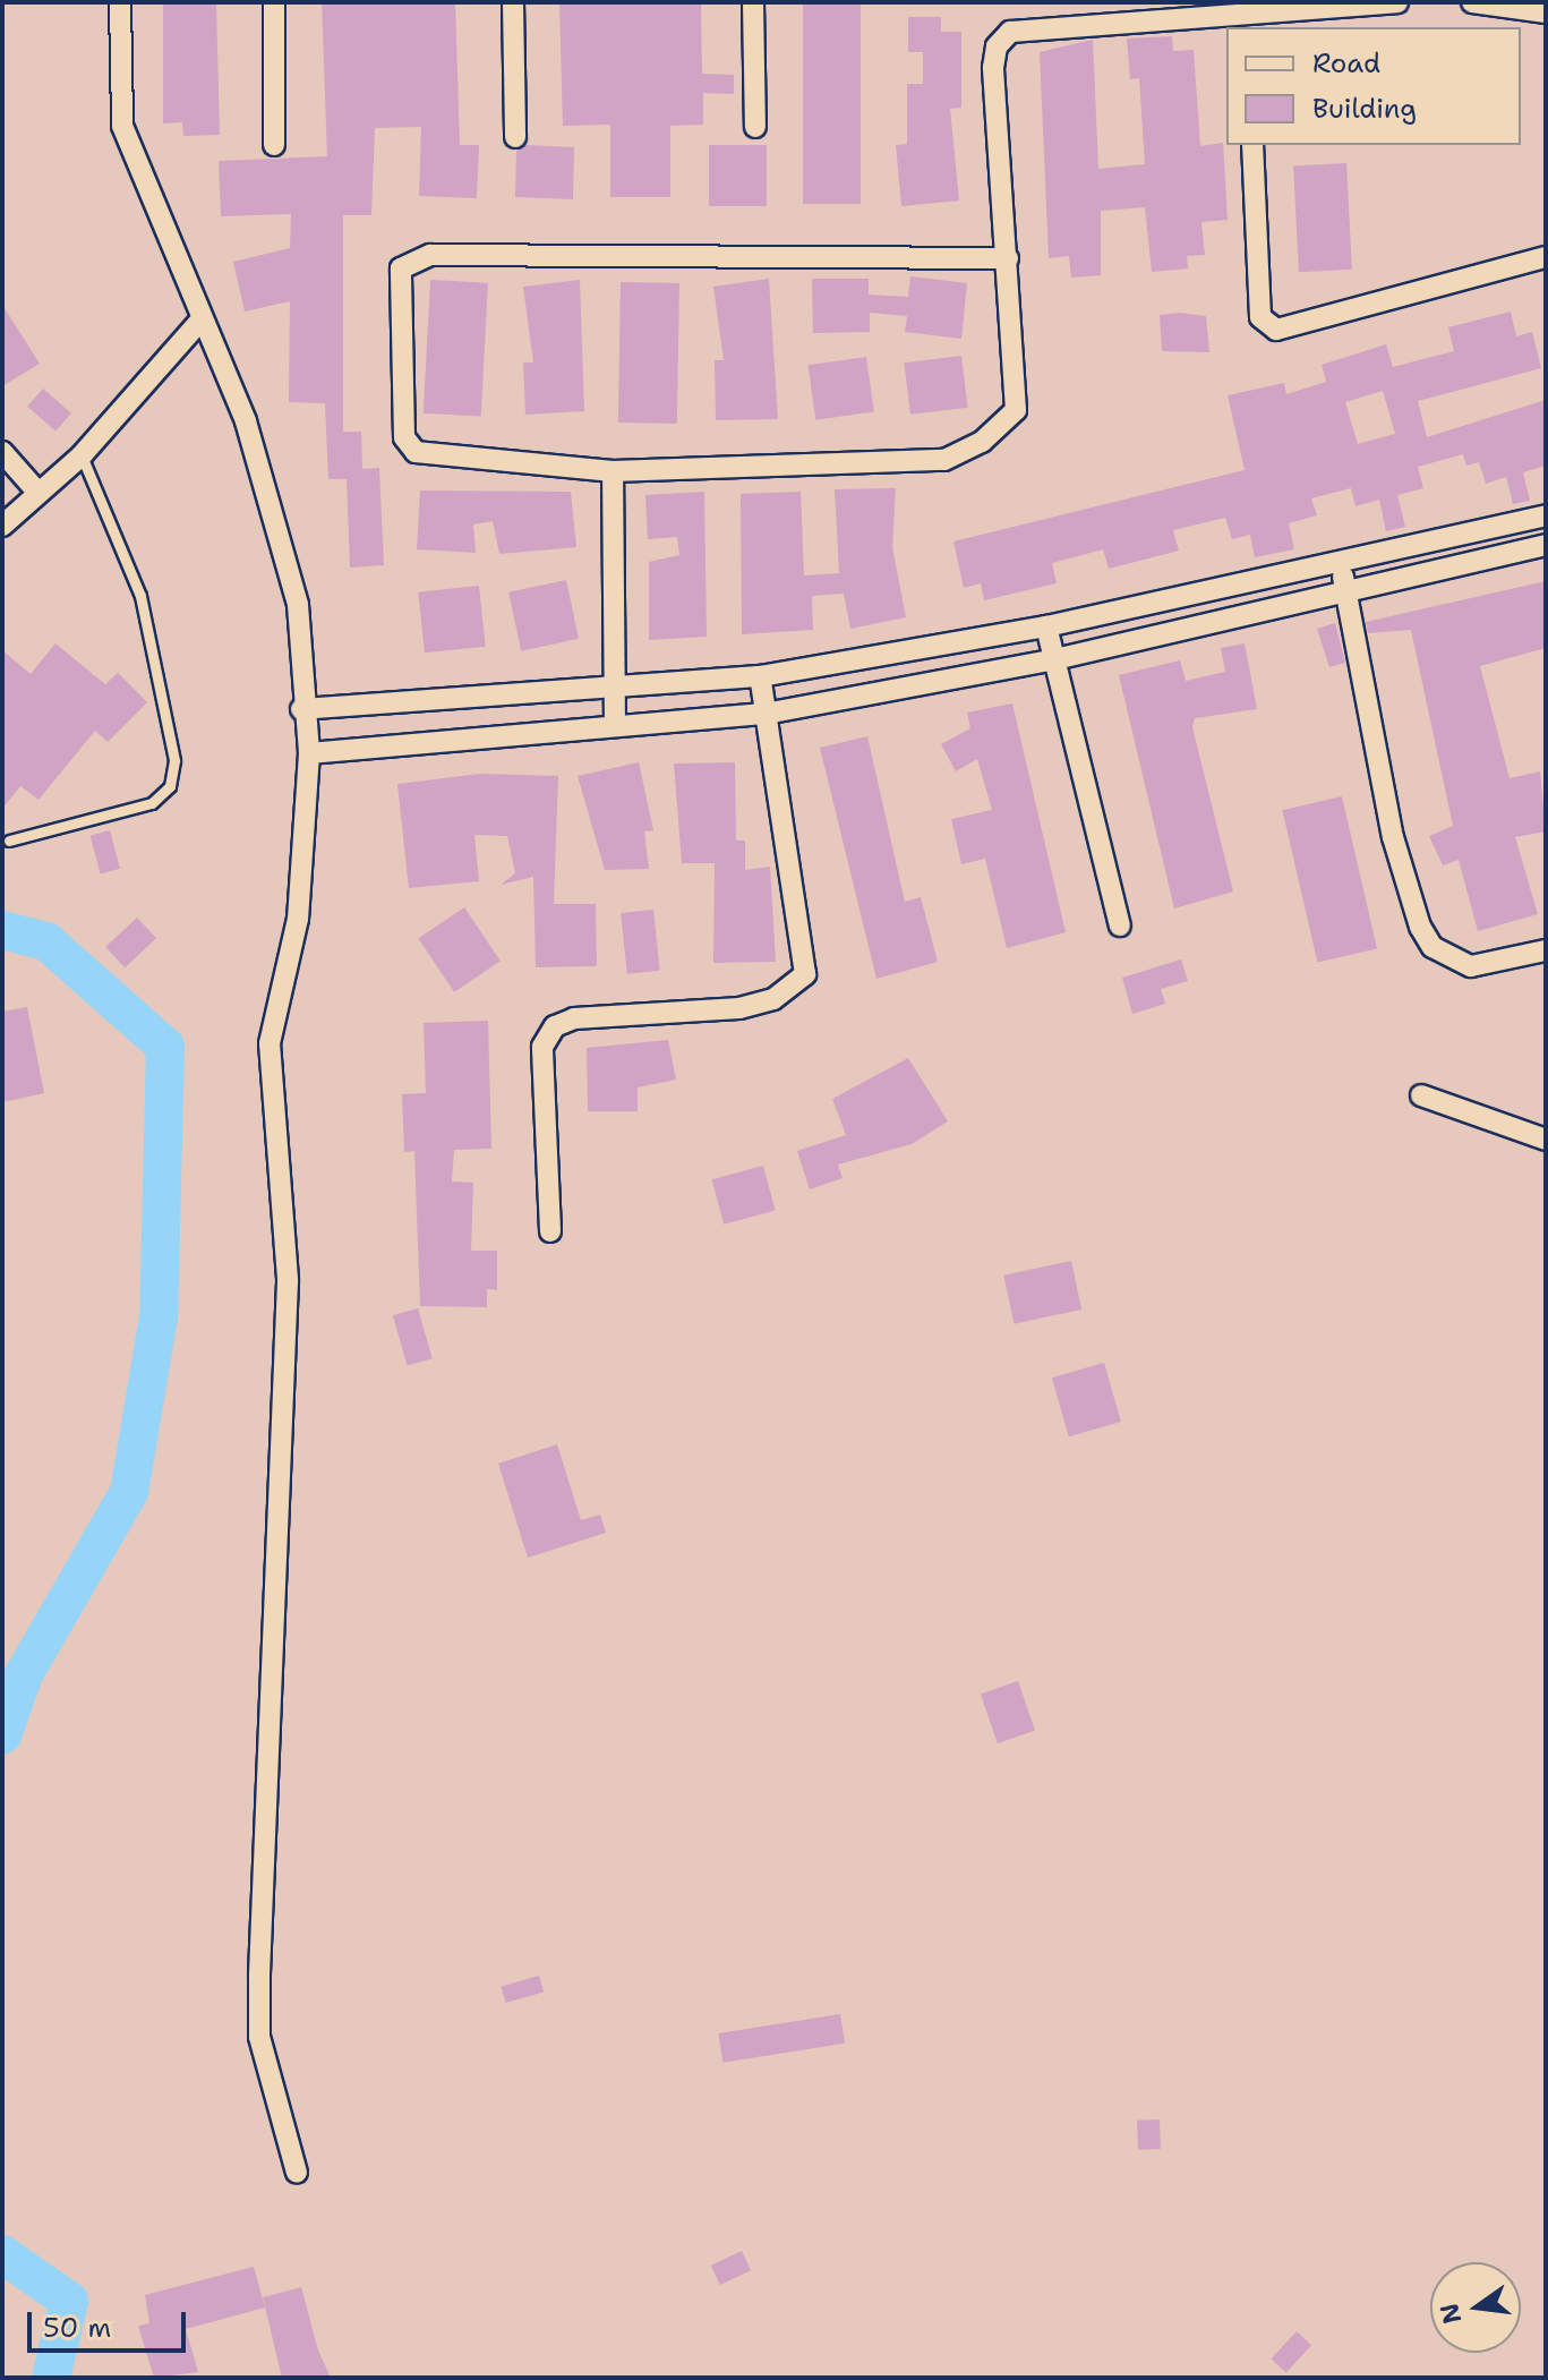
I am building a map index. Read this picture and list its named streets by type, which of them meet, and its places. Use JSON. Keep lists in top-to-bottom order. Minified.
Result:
{"legend":["Road","Building"],"scale_bar":"50 m","north":"left"}
